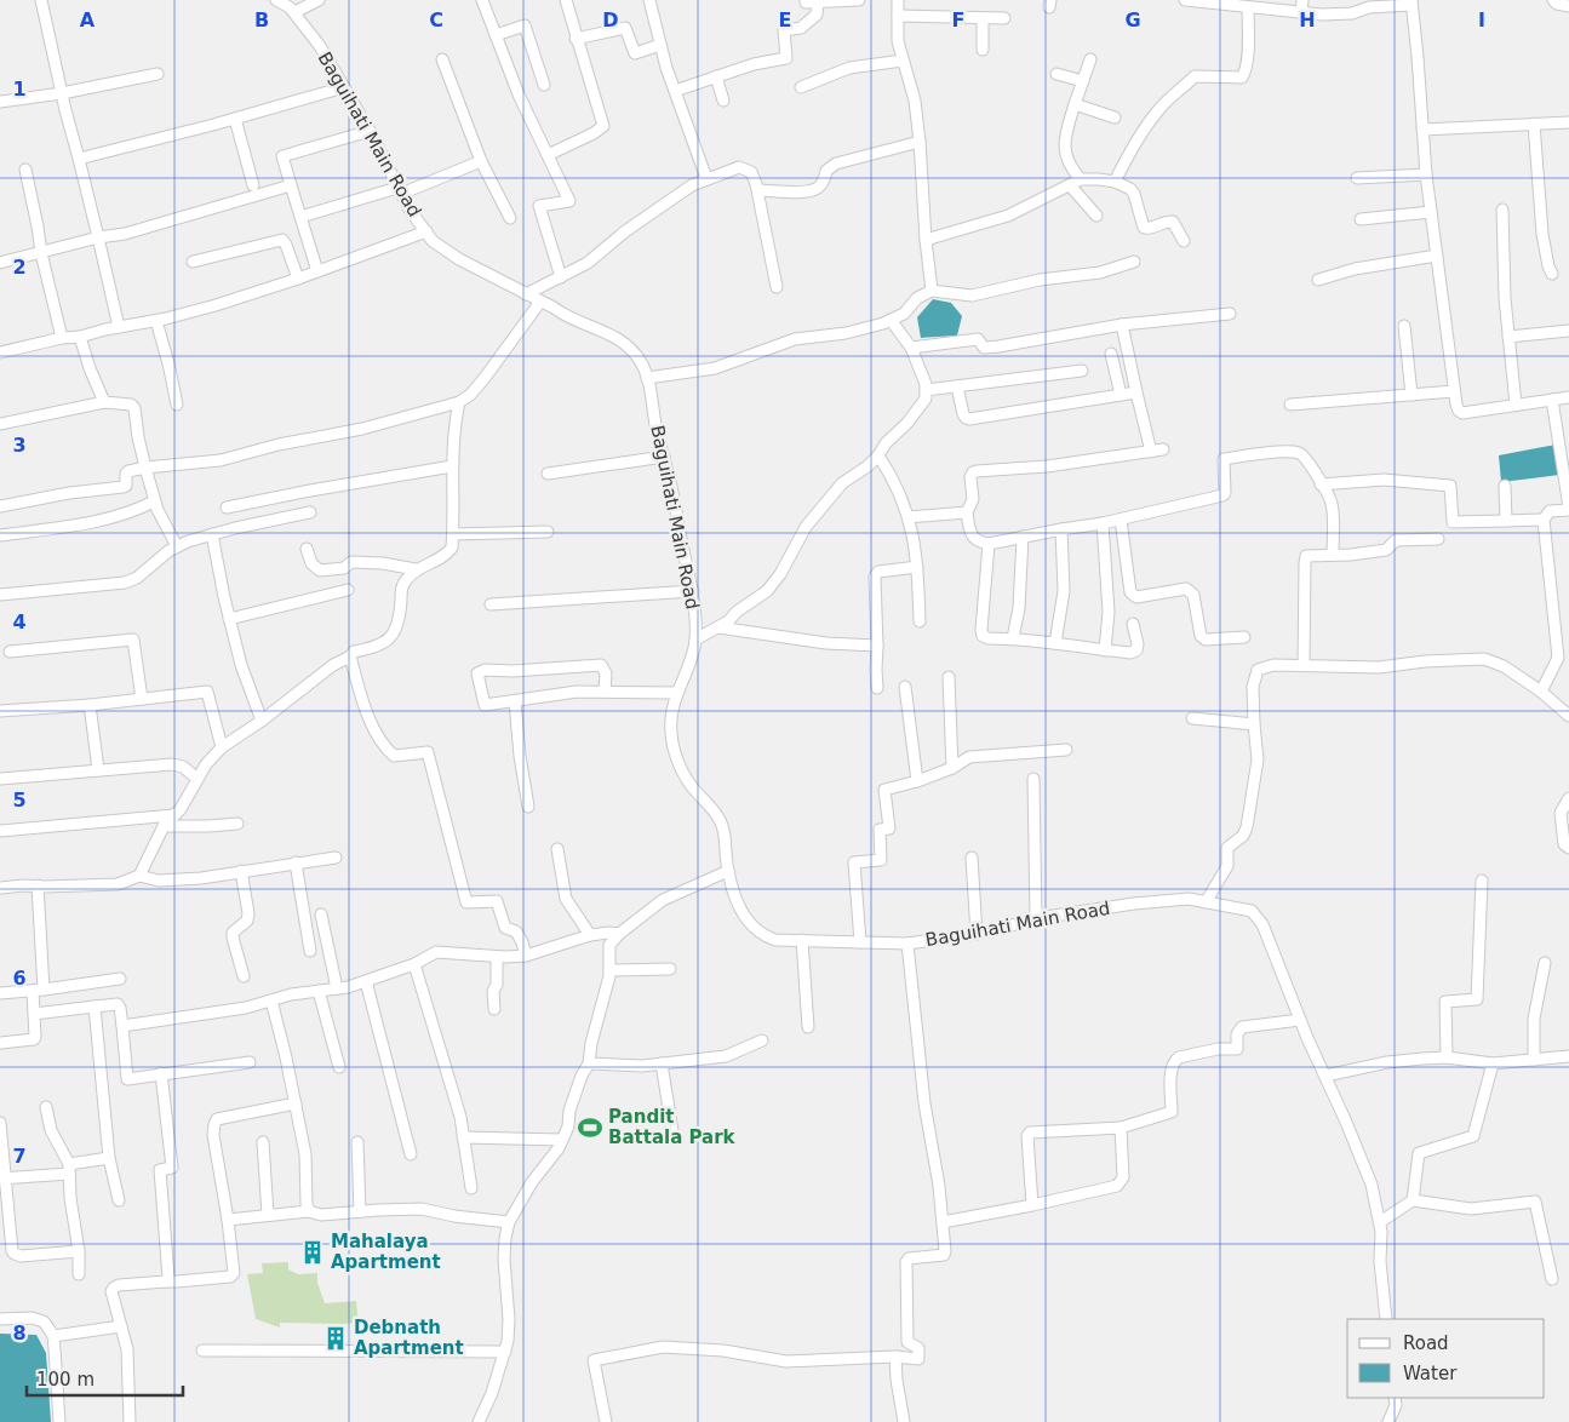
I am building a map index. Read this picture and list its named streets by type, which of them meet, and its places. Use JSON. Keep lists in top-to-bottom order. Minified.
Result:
{"streets":{"street":["Baguihati Main Road"]},"places":{"sports":["Pandit Battala Park"],"building":["Mahalaya Apartment","Debnath Apartment"]},"legend":["Road","Water"],"scale_bar":"100 m","grid":{"columns":["A","B","C","D","E","F","G","H","I"],"rows":["1","2","3","4","5","6","7","8"]}}
